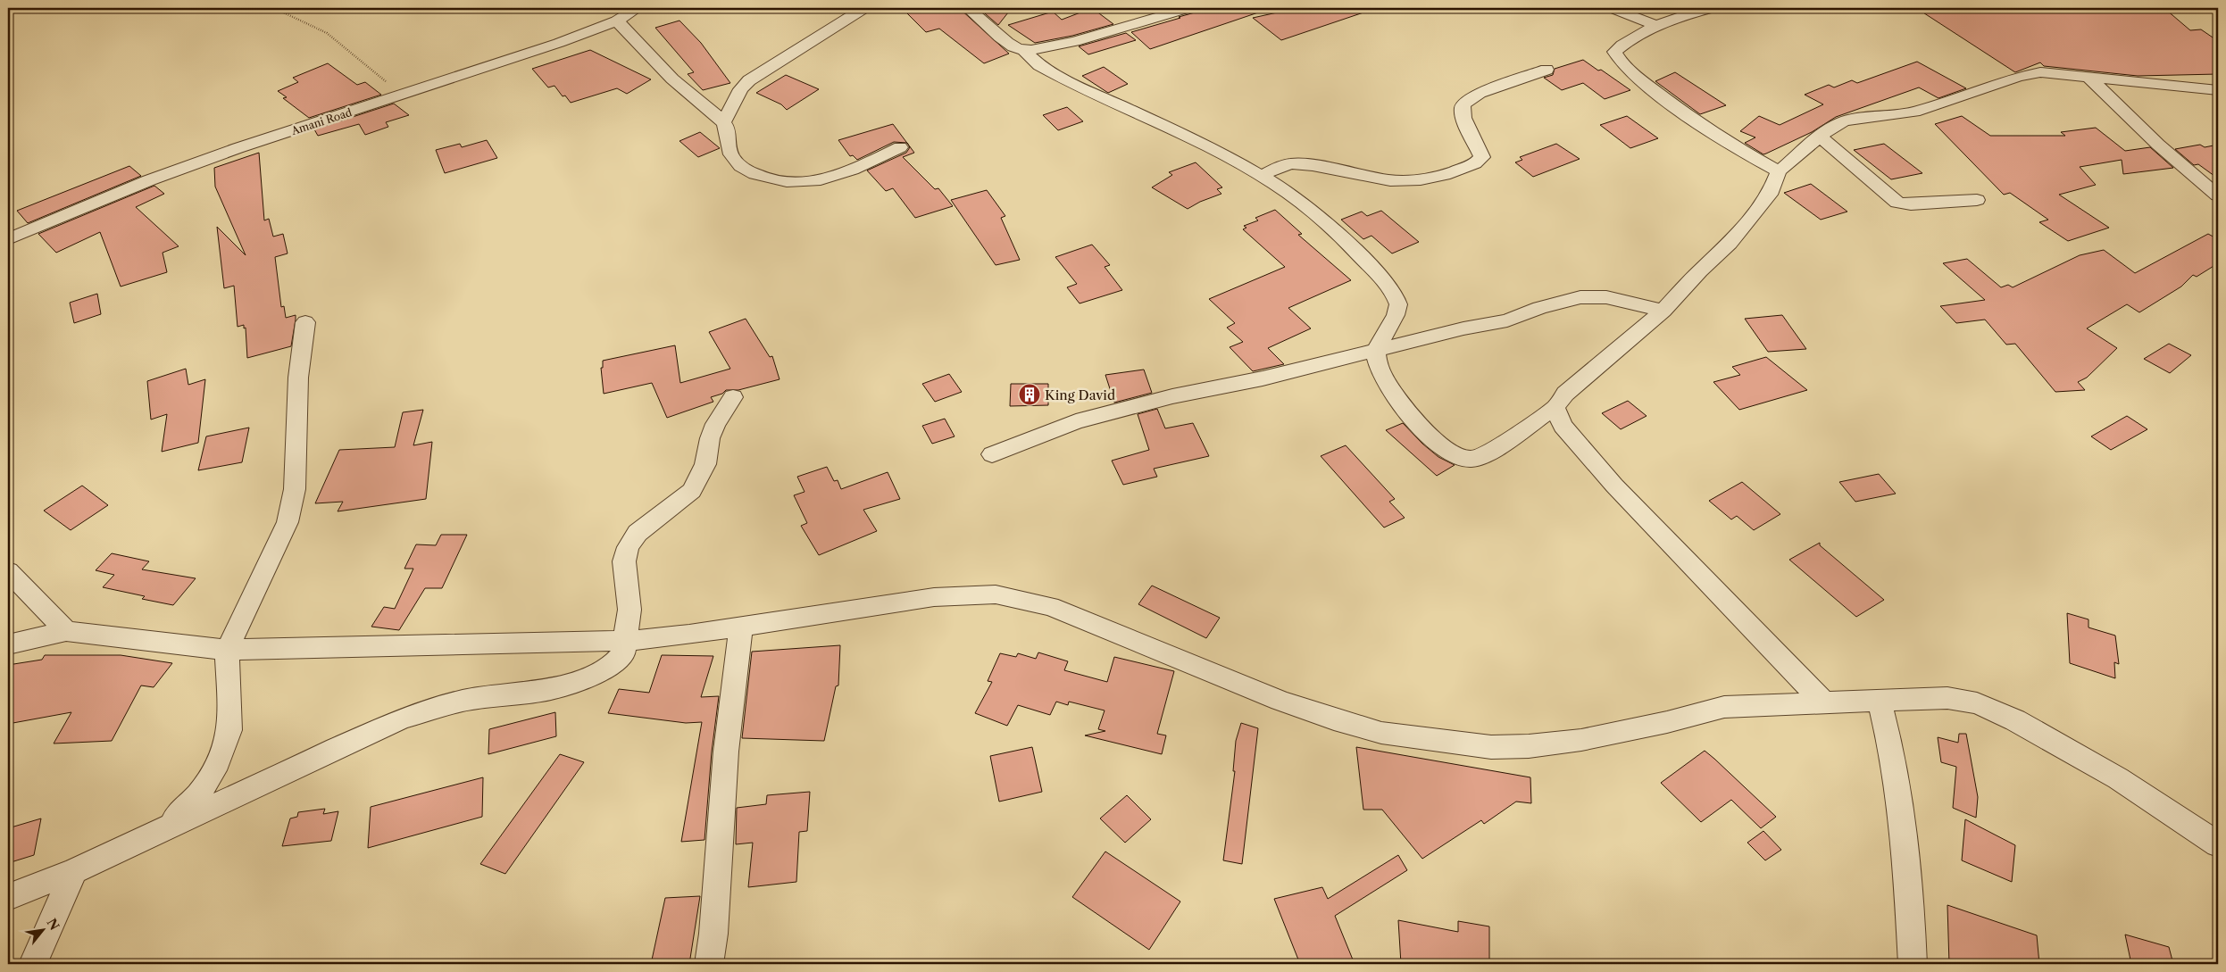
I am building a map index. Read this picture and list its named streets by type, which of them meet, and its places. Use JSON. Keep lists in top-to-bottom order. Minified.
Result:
{"streets":{"street":["Amani Road"]},"places":{"building":["King David"]},"north":"top right"}
